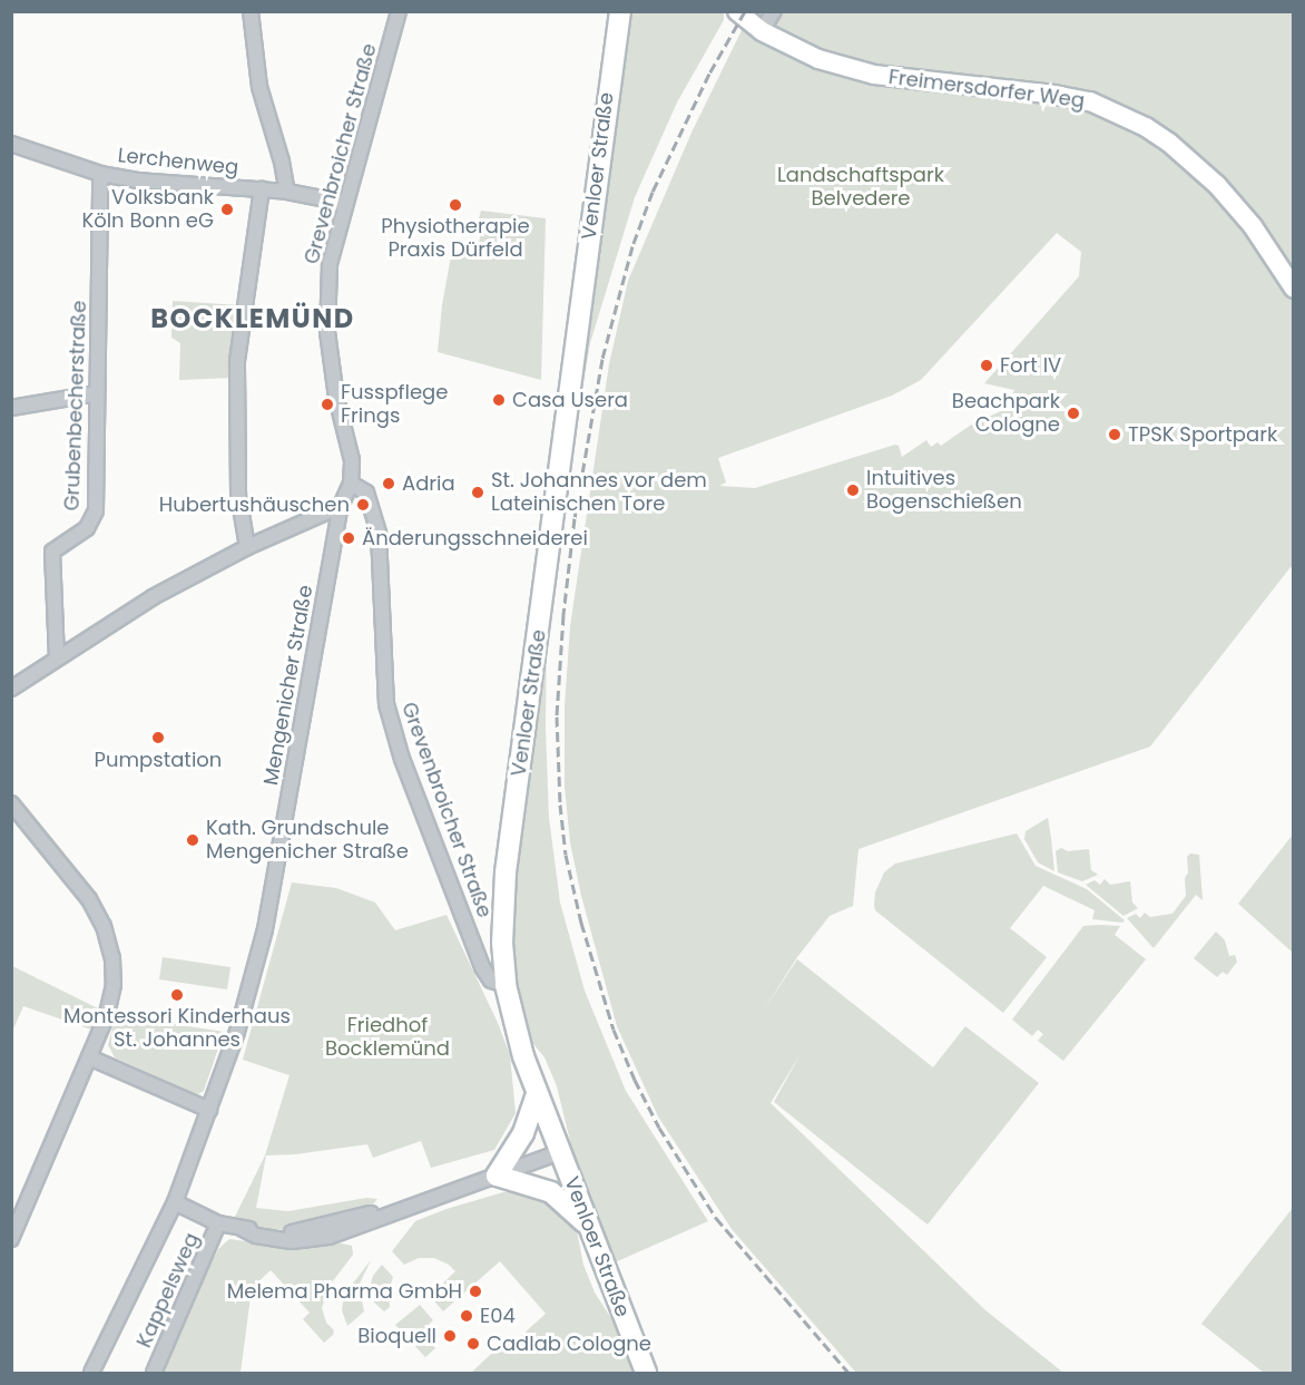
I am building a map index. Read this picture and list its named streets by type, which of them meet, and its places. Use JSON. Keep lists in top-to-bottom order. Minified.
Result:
{"streets":{"main road":["Venloer Straße"],"street":["Freimersdorfer Weg","Grevenbroicher Straße","Lerchenweg","Grubenbecherstraße","Mengenicher Straße","Kappelsweg"]},"crossings":[["Grevenbroicher Straße","Lerchenweg"],["Grevenbroicher Straße","Venloer Straße"],["Grevenbroicher Straße","Mengenicher Straße"],["Lerchenweg","Grubenbecherstraße"]],"districts":["BOCKLEMÜND"],"parks":["Landschaftspark Belvedere","Friedhof Bocklemünd"],"places":["Physiotherapie Praxis Dürfeld","Volksbank Köln Bonn eG","Fort IV","Casa Usera","Fusspflege Frings","Beachpark Cologne","TPSK Sportpark","Adria","Intuitives Bogenschießen","St. Johannes vor dem Lateinischen Tore","Hubertushäuschen","Änderungsschneiderei","Pumpstation","Kath. Grundschule Mengenicher Straße","Montessori Kinderhaus St. Johannes","Melema Pharma GmbH","E04","Bioquell","Cadlab Cologne"]}
